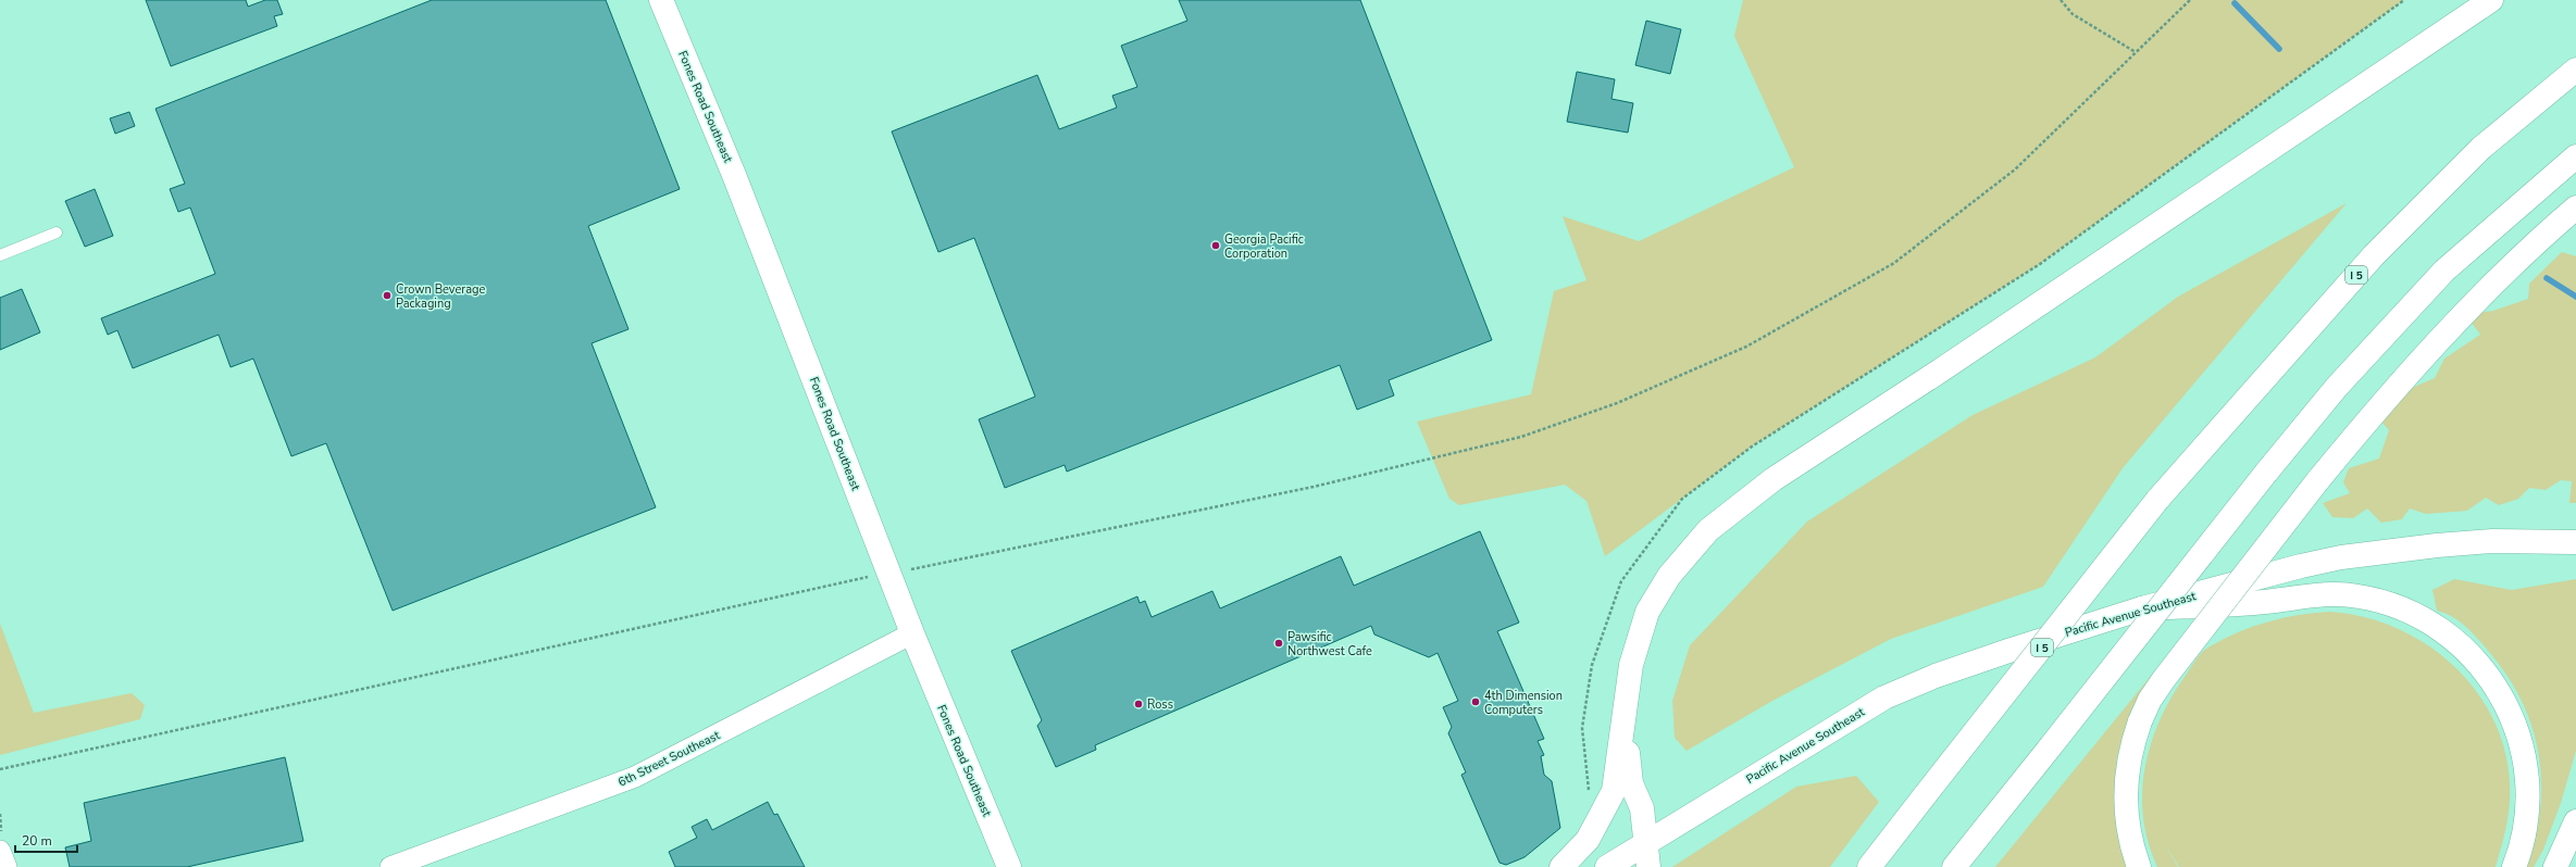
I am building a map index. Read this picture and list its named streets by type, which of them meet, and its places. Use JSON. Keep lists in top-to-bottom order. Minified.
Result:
{"streets":{"main road":["Fones Road Southeast","I 5","Pacific Avenue Southeast"],"street":["6th Street Southeast"]},"crossings":[["Fones Road Southeast","6th Street Southeast"]],"places":["Georgia Pacific Corporation","Crown Beverage Packaging","Pawsific Northwest Cafe","4th Dimension Computers","Ross"],"scale_bar":"20 m"}
